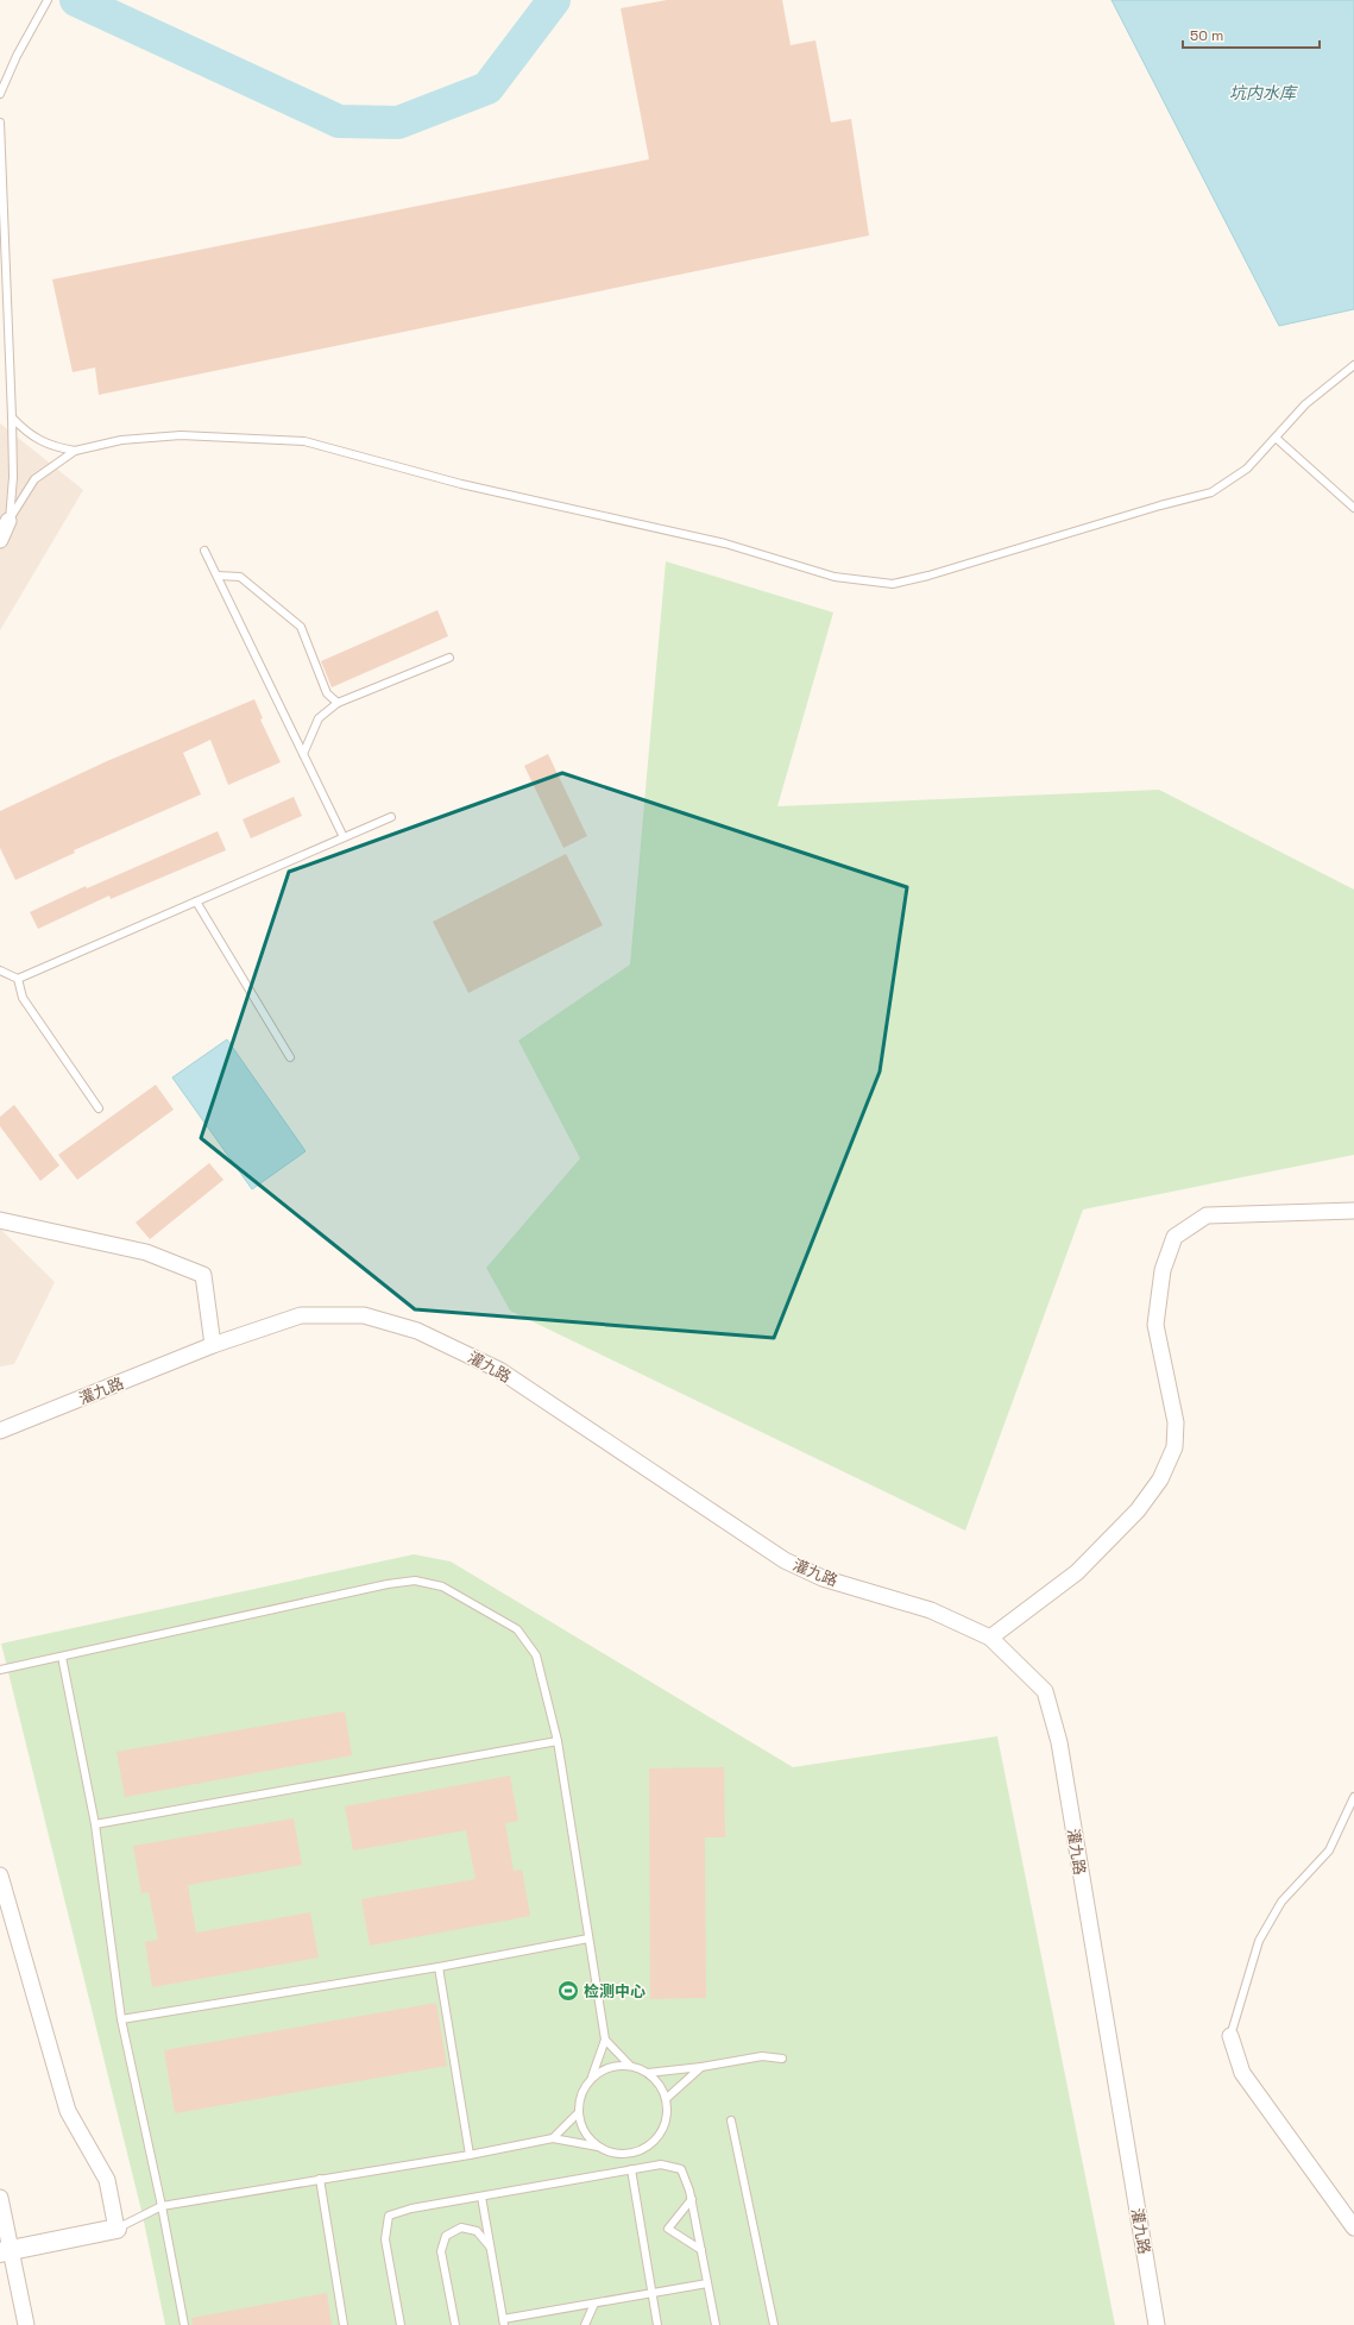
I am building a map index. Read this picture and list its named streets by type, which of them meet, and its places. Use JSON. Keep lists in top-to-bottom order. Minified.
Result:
{"streets":{"street":["灌九路"]},"water":["坑内水库"],"places":{"sports":["检测中心"]},"scale_bar":"50 m"}
